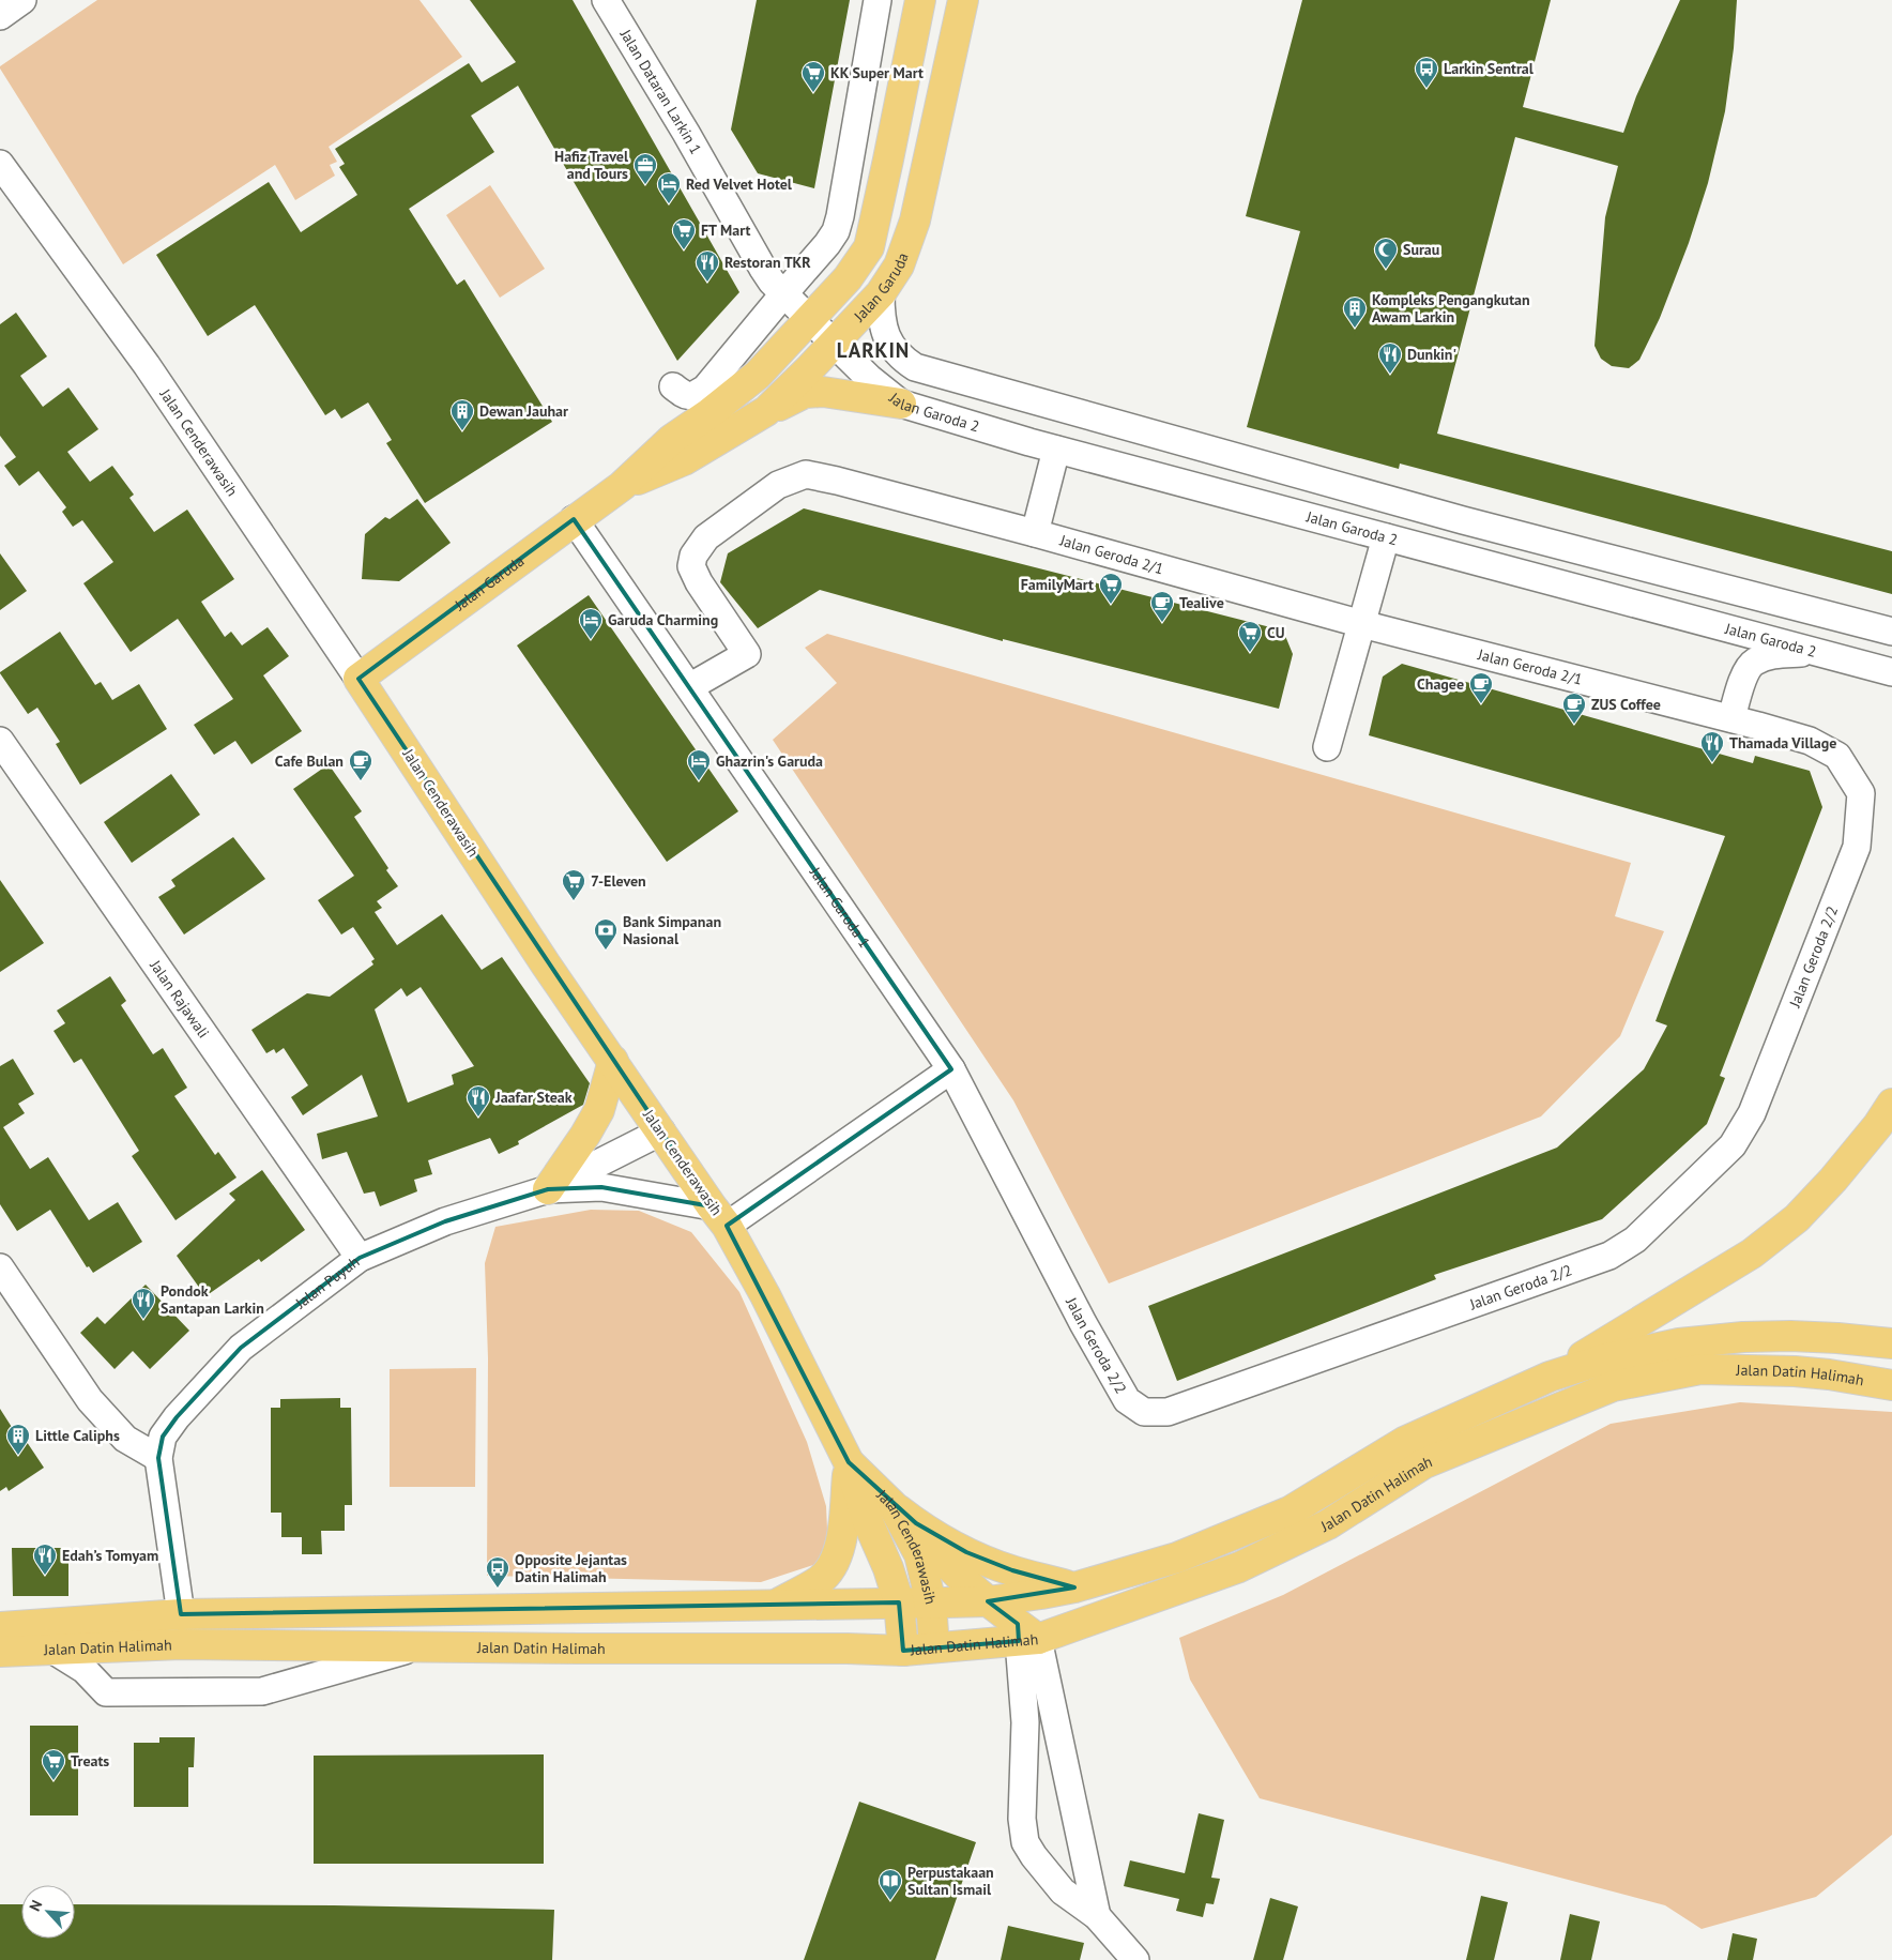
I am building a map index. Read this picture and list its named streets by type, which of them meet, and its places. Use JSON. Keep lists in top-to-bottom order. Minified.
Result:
{"streets":{"main road":["Jalan Garuda","Jalan Cenderawasih","Jalan Datin Halimah"],"street":["Jalan Dataran Larkin 1","Jalan Garoda 2","Jalan Geroda 2/1","Jalan Garoda 1","Jalan Geroda 2/2","Jalan Rajawali","Jalan Puyuh"]},"crossings":[["Jalan Dataran Larkin 1","Jalan Garuda"],["Jalan Dataran Larkin 1","Jalan Garoda 2"],["Jalan Garuda","Jalan Garoda 2"],["Jalan Garuda","Jalan Cenderawasih"],["Jalan Garuda","Jalan Garoda 1"],["Jalan Cenderawasih","Jalan Puyuh"],["Jalan Cenderawasih","Jalan Datin Halimah"],["Jalan Geroda 2/1","Jalan Garoda 1"],["Jalan Geroda 2/1","Jalan Geroda 2/2"],["Jalan Garoda 1","Jalan Geroda 2/2"],["Jalan Rajawali","Jalan Puyuh"],["Jalan Puyuh","Jalan Datin Halimah"]],"districts":["LARKIN"],"places":{"bus stop":["Larkin Sentral","Opposite Jejantas Datin Halimah"],"supermarket":["KK Super Mart","FT Mart","FamilyMart","CU","7-Eleven","Treats"],"office":["Hafiz Travel and Tours"],"hotel":["Red Velvet Hotel","Garuda Charming","Ghazrin's Garuda"],"mosque":["Surau"],"restaurant":["Restoran TKR","Dunkin'","Thamada Village","Jaafar Steak","Pondok Santapan Larkin","Edah’s Tomyam"],"building":["Kompleks Pengangkutan Awam Larkin","Dewan Jauhar","Little Caliphs"],"cafe":["Tealive","Chagee","ZUS Coffee","Cafe Bulan"],"bank":["Bank Simpanan Nasional"],"library":["Perpustakaan Sultan Ismail"]},"north":"top left"}
